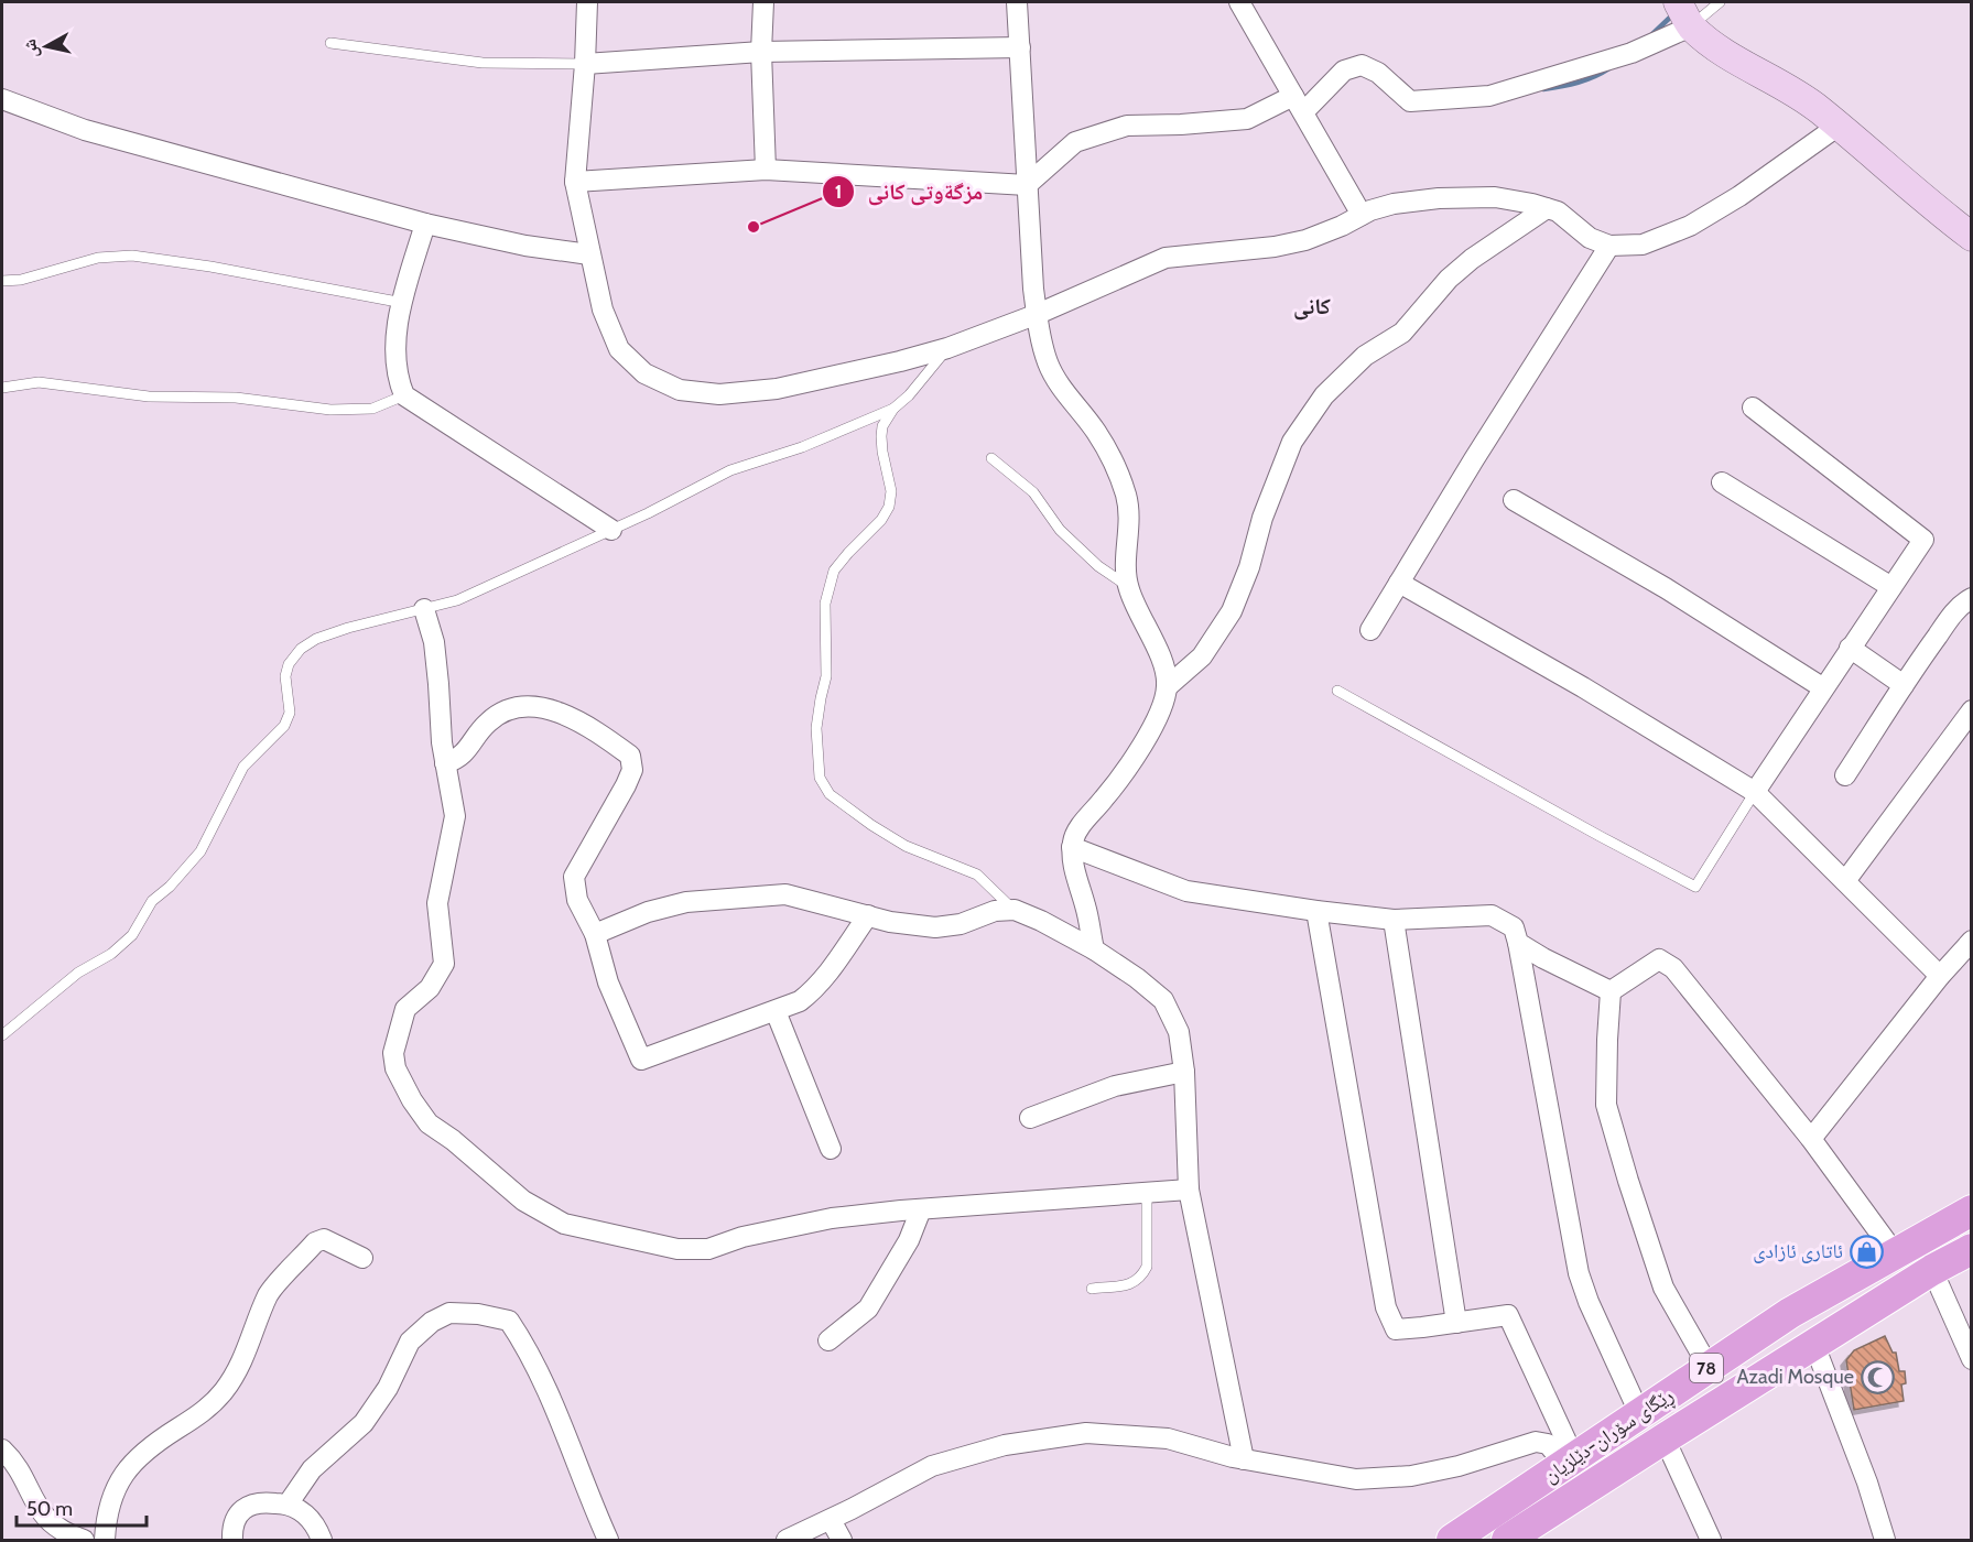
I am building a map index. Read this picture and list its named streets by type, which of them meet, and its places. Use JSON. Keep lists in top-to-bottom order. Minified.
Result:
{"streets":{"main road":["78","ڕێگای سۆران-دێلزیان"]},"districts":["کانی"],"places":{"other":["مزگةوتی کانی"],"shop":["ئاتاری ئازادی"],"mosque":["Azadi Mosque"]},"scale_bar":"50 m","north":"left"}
